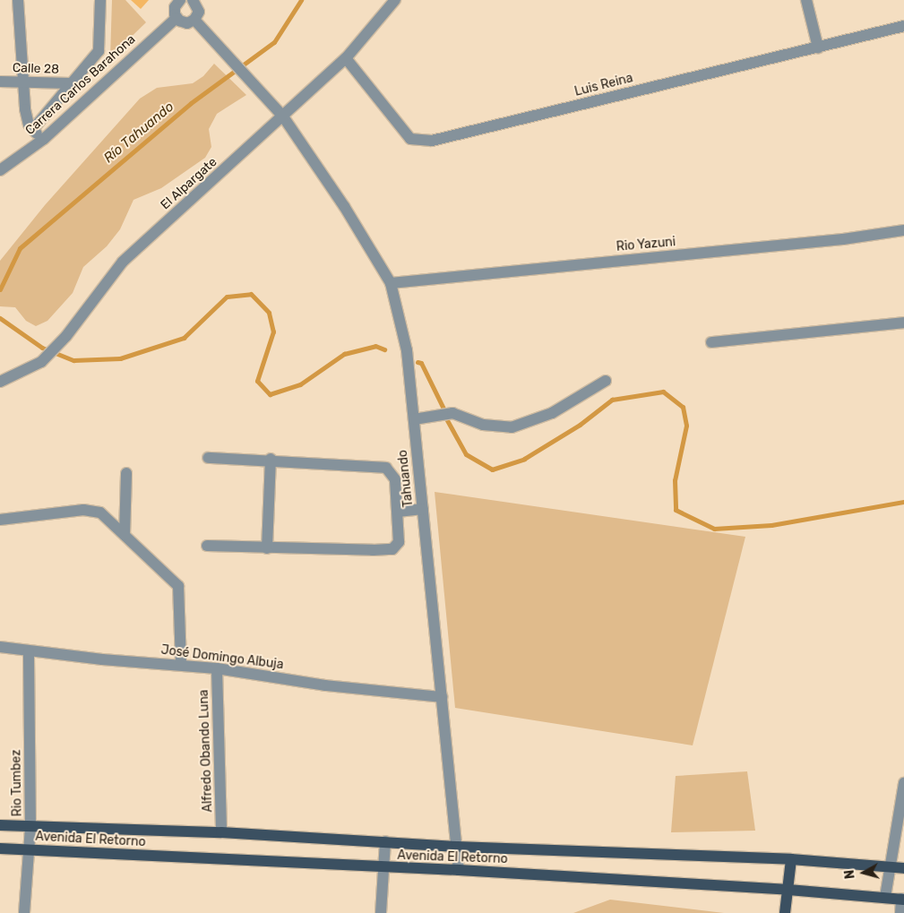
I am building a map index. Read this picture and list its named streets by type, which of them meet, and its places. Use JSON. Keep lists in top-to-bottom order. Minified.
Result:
{"streets":{"main road":["Avenida El Retorno"],"street":["Calle 28","Carrera Carlos Barahona","Luis Reina","El Alpargate","Rio Yazuni","Tahuando","José Domingo Albuja","Alfredo Obando Luna","Rio Tumbez"]},"crossings":[["Luis Reina","El Alpargate"],["El Alpargate","Tahuando"],["Rio Yazuni","Tahuando"],["Tahuando","José Domingo Albuja"],["Tahuando","Avenida El Retorno"],["José Domingo Albuja","Alfredo Obando Luna"],["José Domingo Albuja","Rio Tumbez"],["Alfredo Obando Luna","Avenida El Retorno"],["Rio Tumbez","Avenida El Retorno"]],"water":["Río Tahuando"],"north":"left"}
